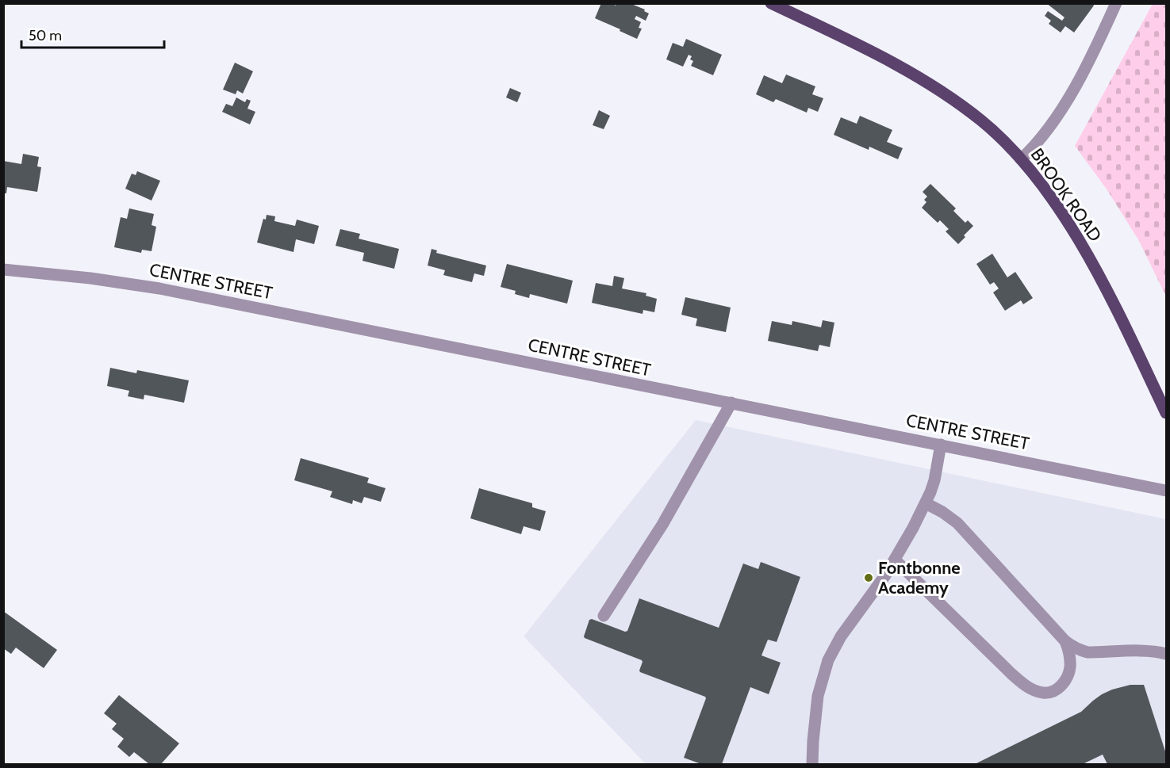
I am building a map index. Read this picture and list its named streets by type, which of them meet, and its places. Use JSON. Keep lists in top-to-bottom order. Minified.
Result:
{"streets":{"main road":["BROOK ROAD"],"street":["CENTRE STREET"]},"places":["Fontbonne Academy"],"scale_bar":"50 m"}
